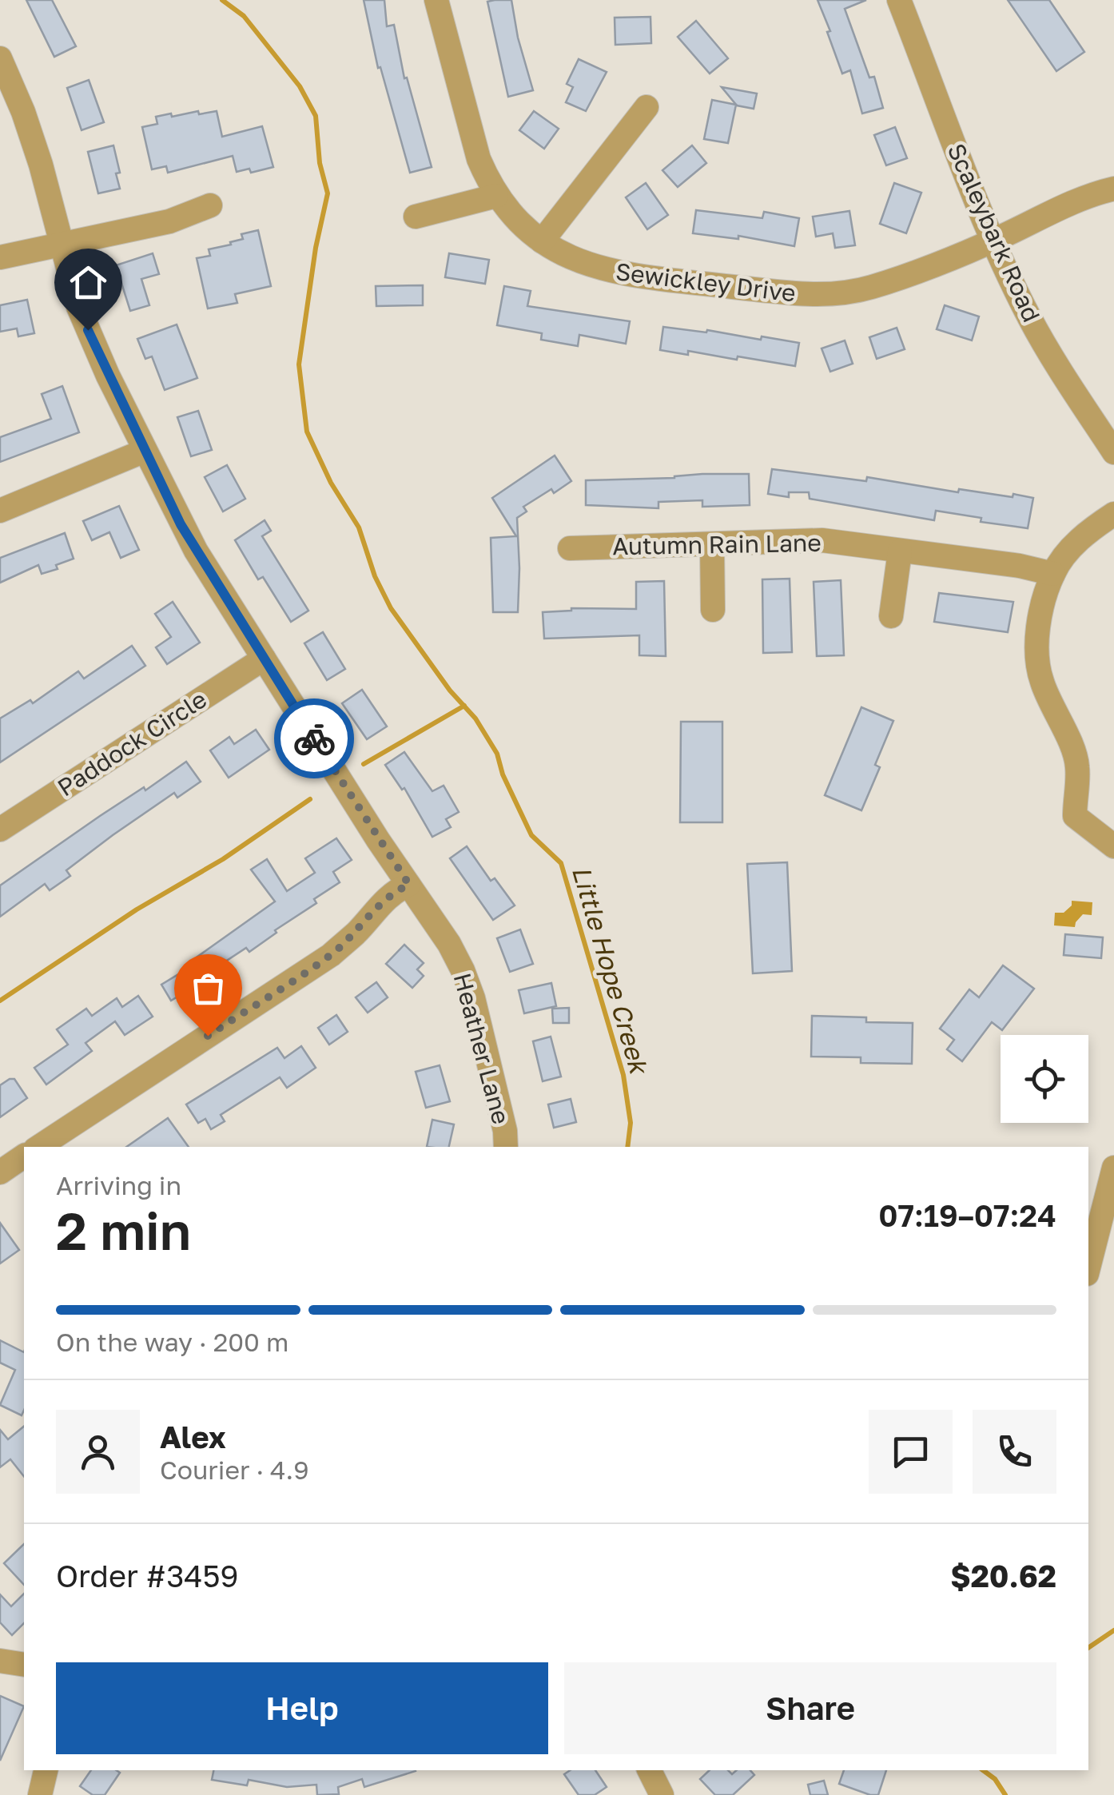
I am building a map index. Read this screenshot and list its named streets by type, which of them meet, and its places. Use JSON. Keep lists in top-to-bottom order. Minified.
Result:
{"streets":{"street":["Scaleybark Road","Sewickley Drive","Autumn Rain Lane","Paddock Circle","Heather Lane"]},"crossings":[["Scaleybark Road","Sewickley Drive"],["Paddock Circle","Heather Lane"]],"water":["Little Hope Creek"],"page":{"heading":["2 min","Arriving in","07:19–07:24"],"panel":["Alex","Courier · 4.9","Order #3459","$20.62"],"bar":"On the way · 200 m","buttons":["Help","Share"]}}
